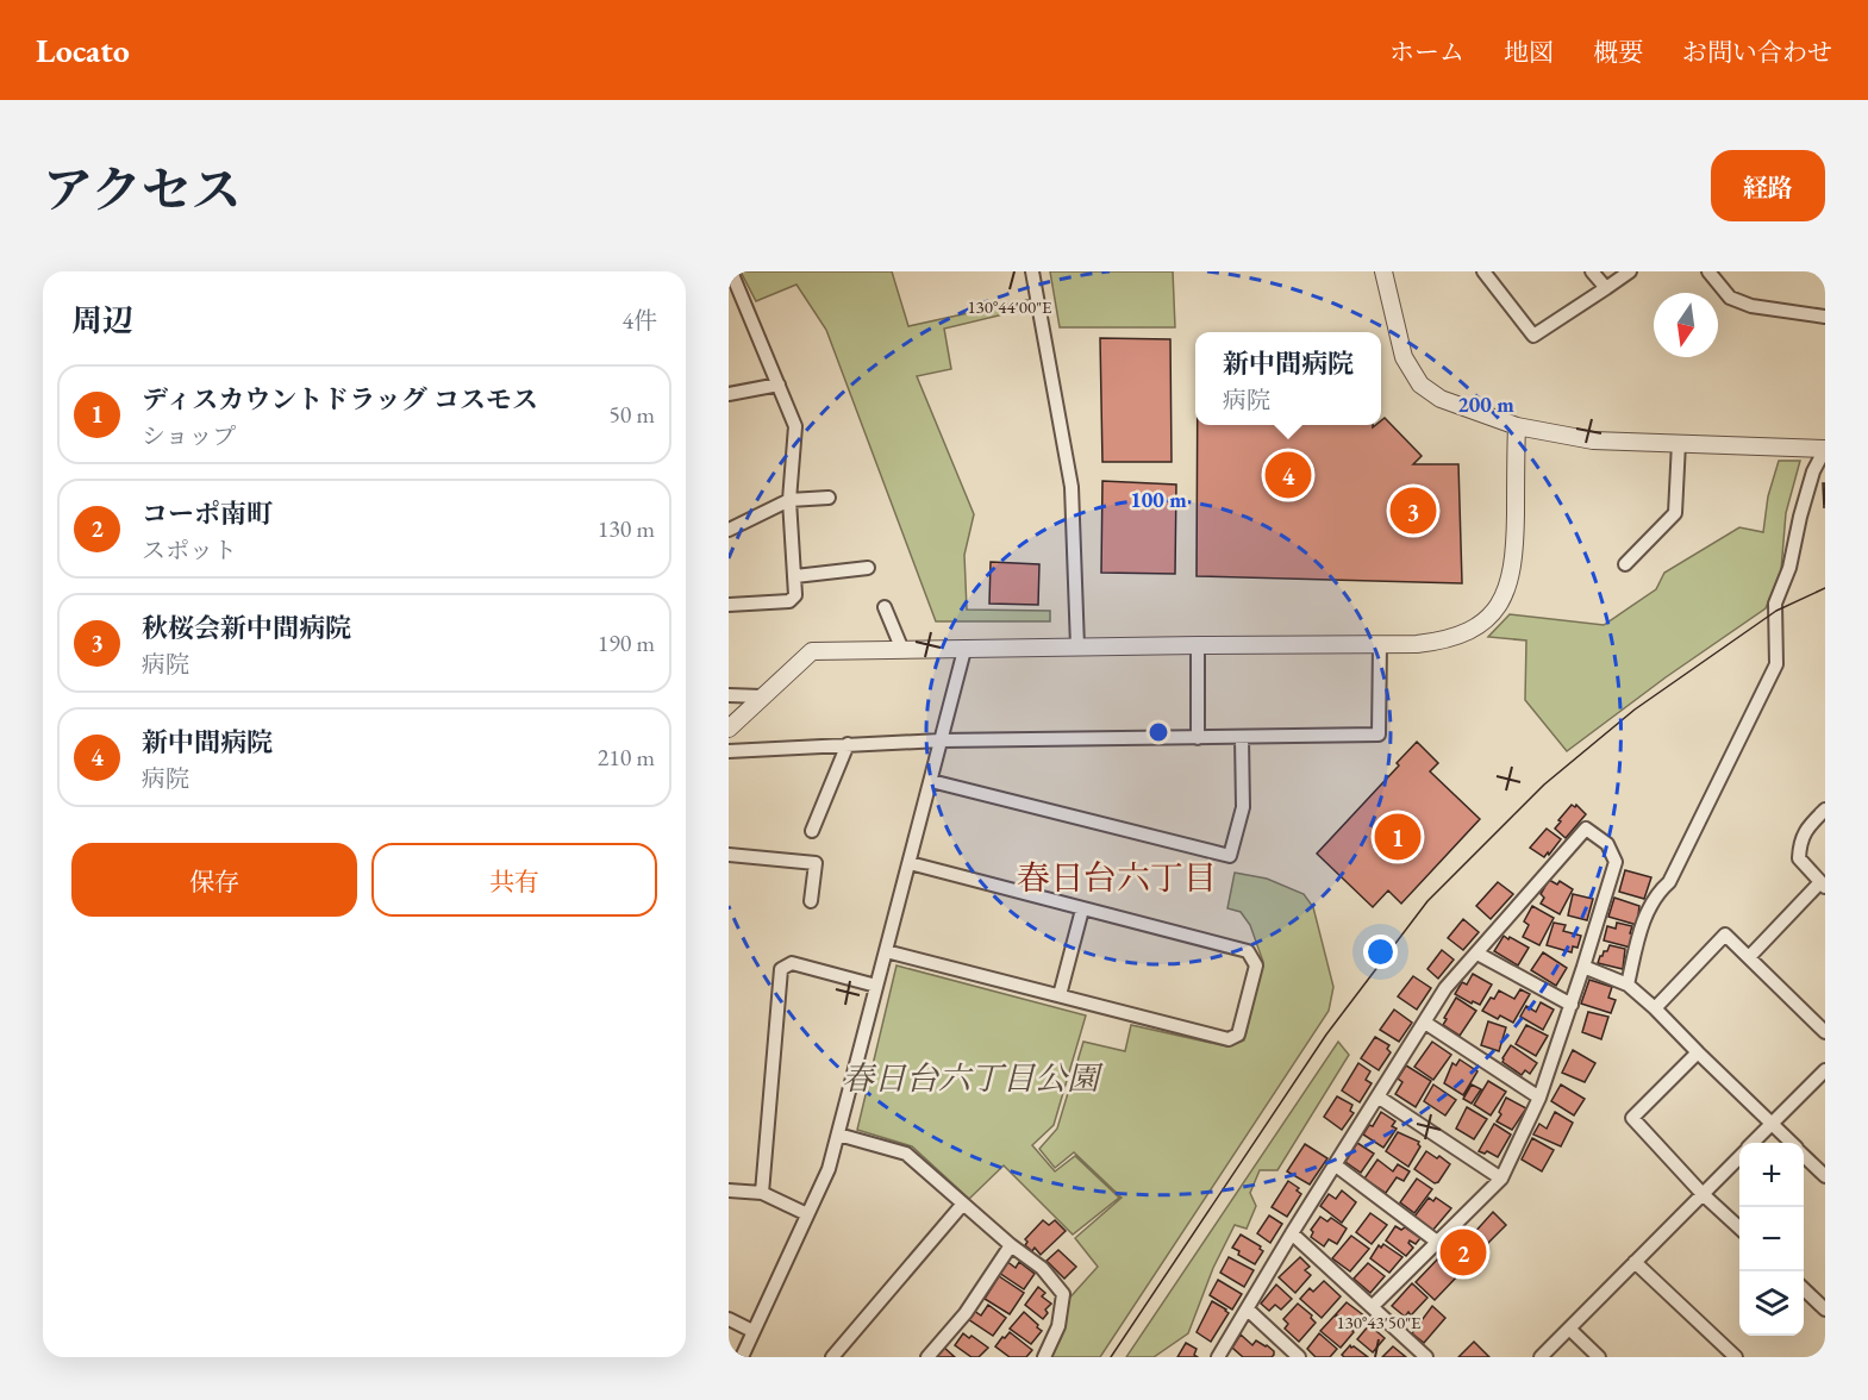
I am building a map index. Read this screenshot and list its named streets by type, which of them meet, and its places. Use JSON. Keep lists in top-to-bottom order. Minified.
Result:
{"districts":["春日台六丁目"],"parks":["春日台六丁目公園"],"north":"bottom","page":{"header":"Locato","nav":["ホーム","地図","概要","お問い合わせ"],"title":"アクセス","buttons":["経路",["保存","共有"]],"heading":["周辺","4件"],"popup":["新中間病院","病院"],"list":[{"mark":"1","name":"ディスカウントドラッグ コスモス","note":"ショップ","value":"50 m"},{"mark":"2","name":"コーポ南町","note":"スポット","value":"130 m"},{"mark":"3","name":"秋桜会新中間病院","note":"病院","value":"190 m"},{"mark":"4","name":"新中間病院","note":"病院","value":"210 m"}],"pins":["4","3","1","2"],"map_buttons":["+","−"]},"coordinates":["130°44'00\"E","130°43'50\"E"],"rings":["200 m","100 m"]}
